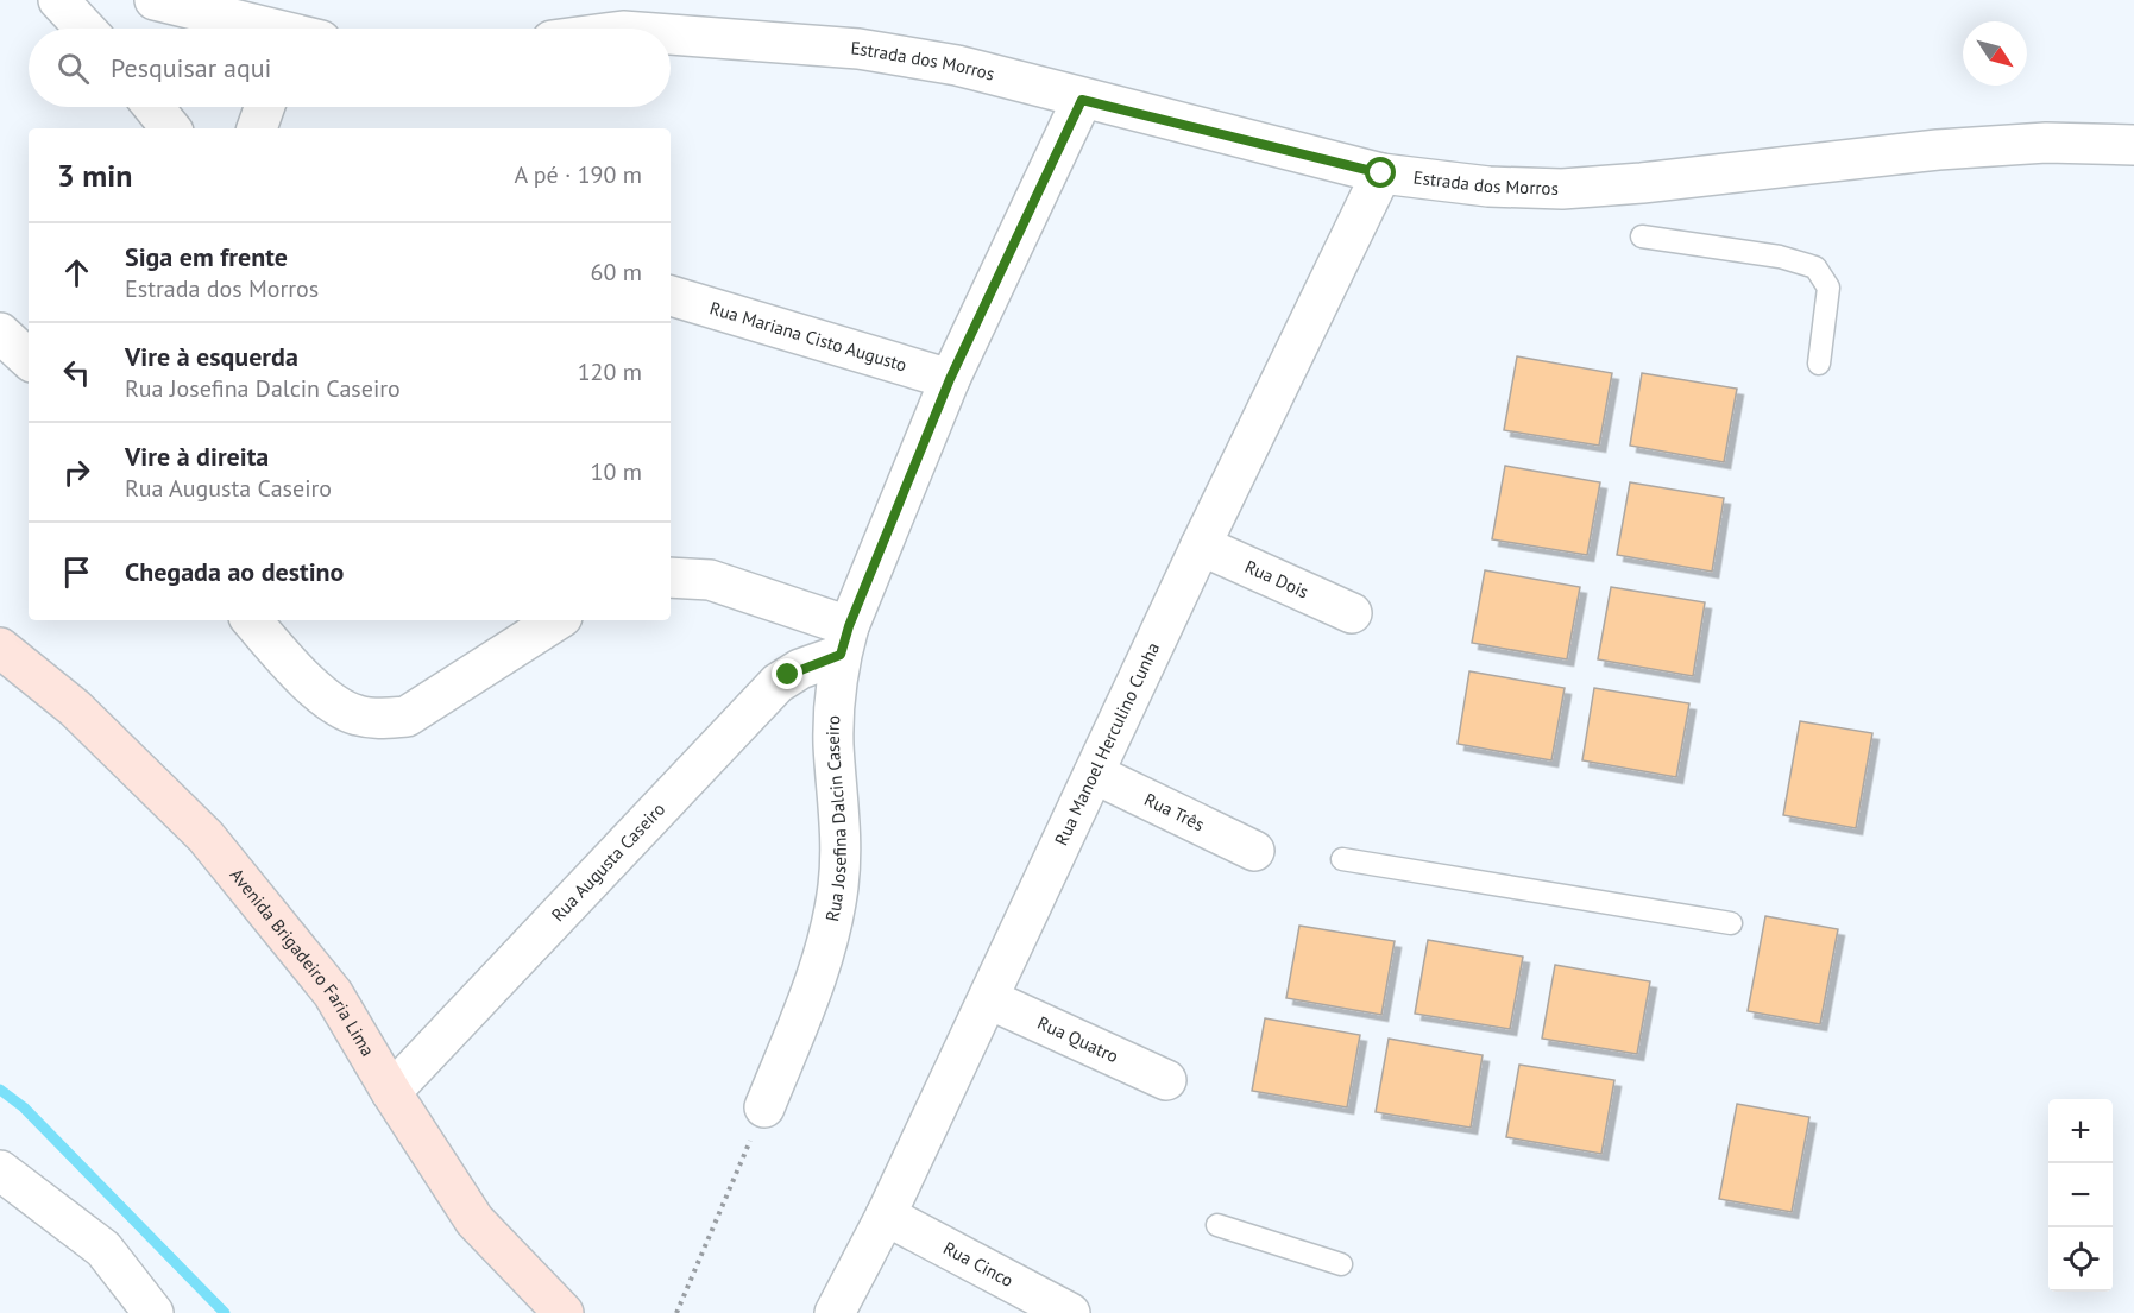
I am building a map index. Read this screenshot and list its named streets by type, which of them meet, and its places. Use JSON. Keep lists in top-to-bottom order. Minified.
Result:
{"streets":{"main road":["Avenida Brigadeiro Faria Lima"],"street":["Estrada dos Morros","Rua Mariana Cisto Augusto","Rua Dois","Rua Manoel Herculino Cunha","Rua Três","Rua Josefina Dalcin Caseiro","Rua Augusta Caseiro","Rua Quatro","Rua Cinco"]},"crossings":[["Estrada dos Morros","Rua Manoel Herculino Cunha"],["Estrada dos Morros","Rua Josefina Dalcin Caseiro"],["Rua Mariana Cisto Augusto","Rua Josefina Dalcin Caseiro"],["Rua Dois","Rua Manoel Herculino Cunha"],["Rua Manoel Herculino Cunha","Rua Três"],["Rua Manoel Herculino Cunha","Rua Quatro"],["Rua Manoel Herculino Cunha","Rua Cinco"],["Rua Josefina Dalcin Caseiro","Rua Augusta Caseiro"],["Rua Augusta Caseiro","Avenida Brigadeiro Faria Lima"]],"north":"bottom right","page":{"search":"Pesquisar aqui","heading":["3 min","A pé · 190 m"],"list":[["Siga em frente","Estrada dos Morros","60 m"],["Vire à esquerda","Rua Josefina Dalcin Caseiro","120 m"],["Vire à direita","Rua Augusta Caseiro","10 m"],"Chegada ao destino"],"map_buttons":["+","−"]}}
